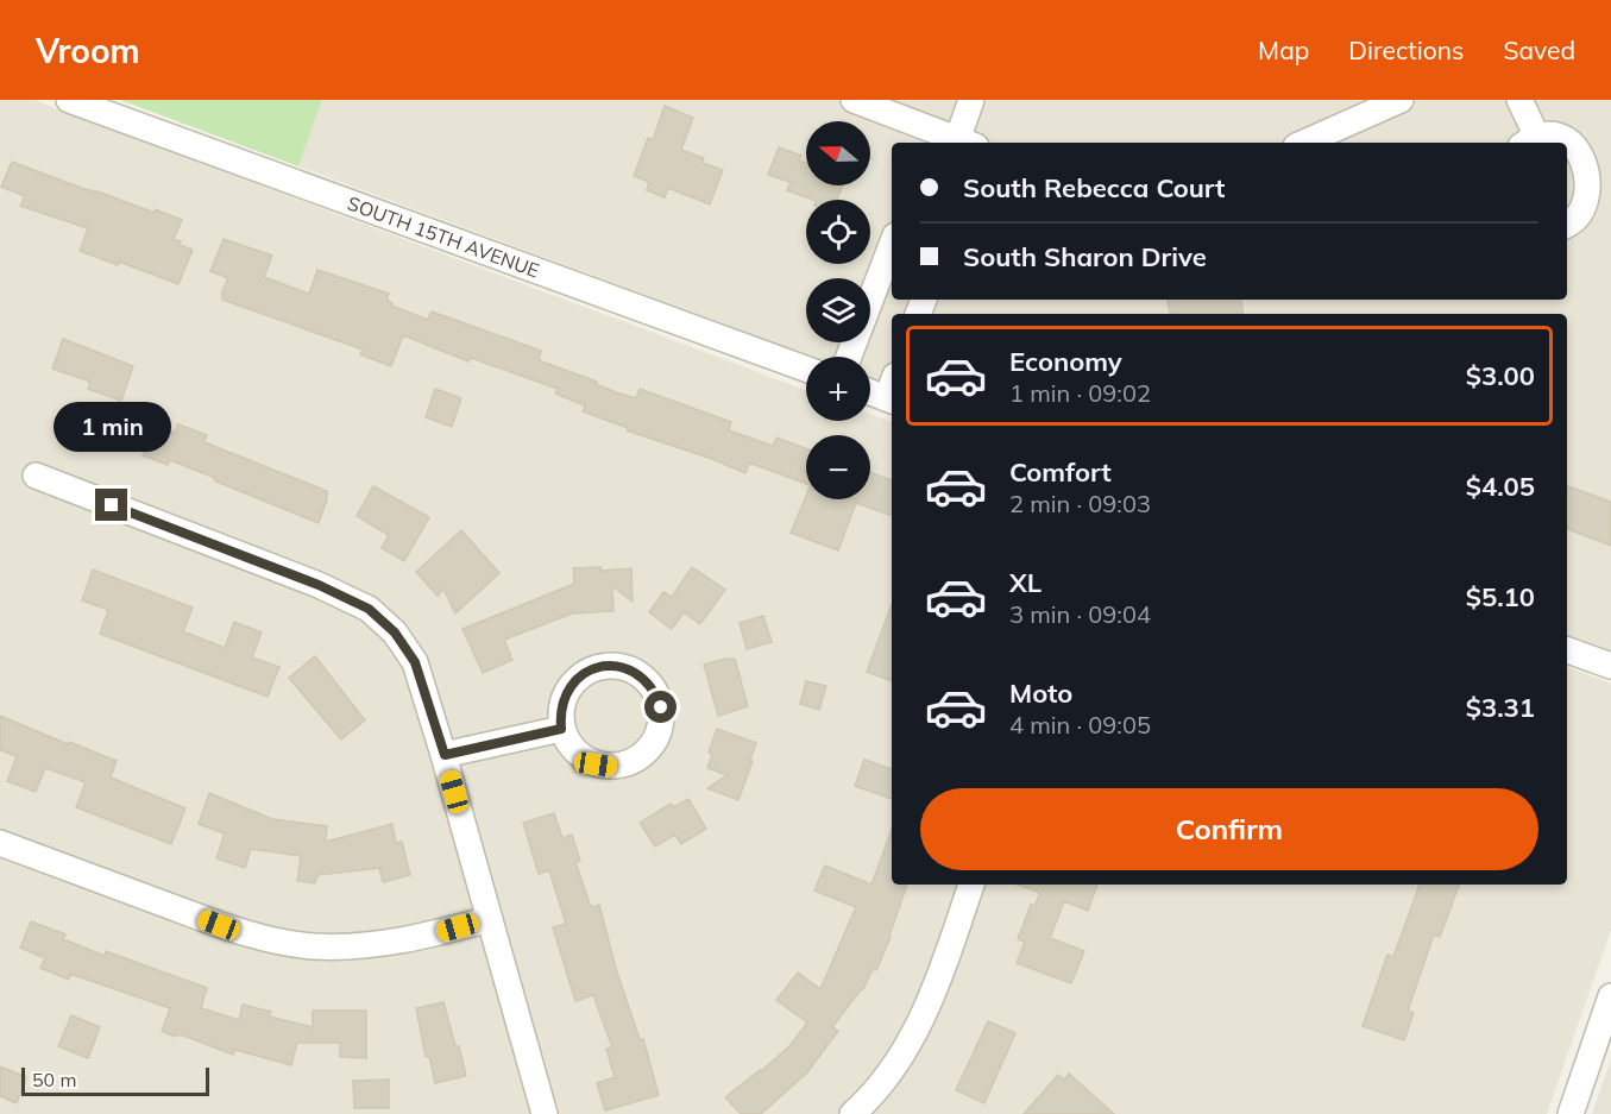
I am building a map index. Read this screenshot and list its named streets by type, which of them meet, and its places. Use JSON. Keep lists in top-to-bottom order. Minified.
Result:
{"streets":{"street":["SOUTH 15TH AVENUE"]},"scale_bar":"50 m","north":"left","page":{"header":"Vroom","nav":["Map","Directions","Saved"],"map_buttons":["+","−"],"banner":["South Rebecca Court","South Sharon Drive"],"list":[{"name":"Economy","note":"1 min · 09:02","value":"$3.00"},{"name":"Comfort","note":"2 min · 09:03","value":"$4.05"},{"name":"XL","note":"3 min · 09:04","value":"$5.10"},{"name":"Moto","note":"4 min · 09:05","value":"$3.31"}],"bubble":"1 min","buttons":"Confirm","scale":"50 m"}}
